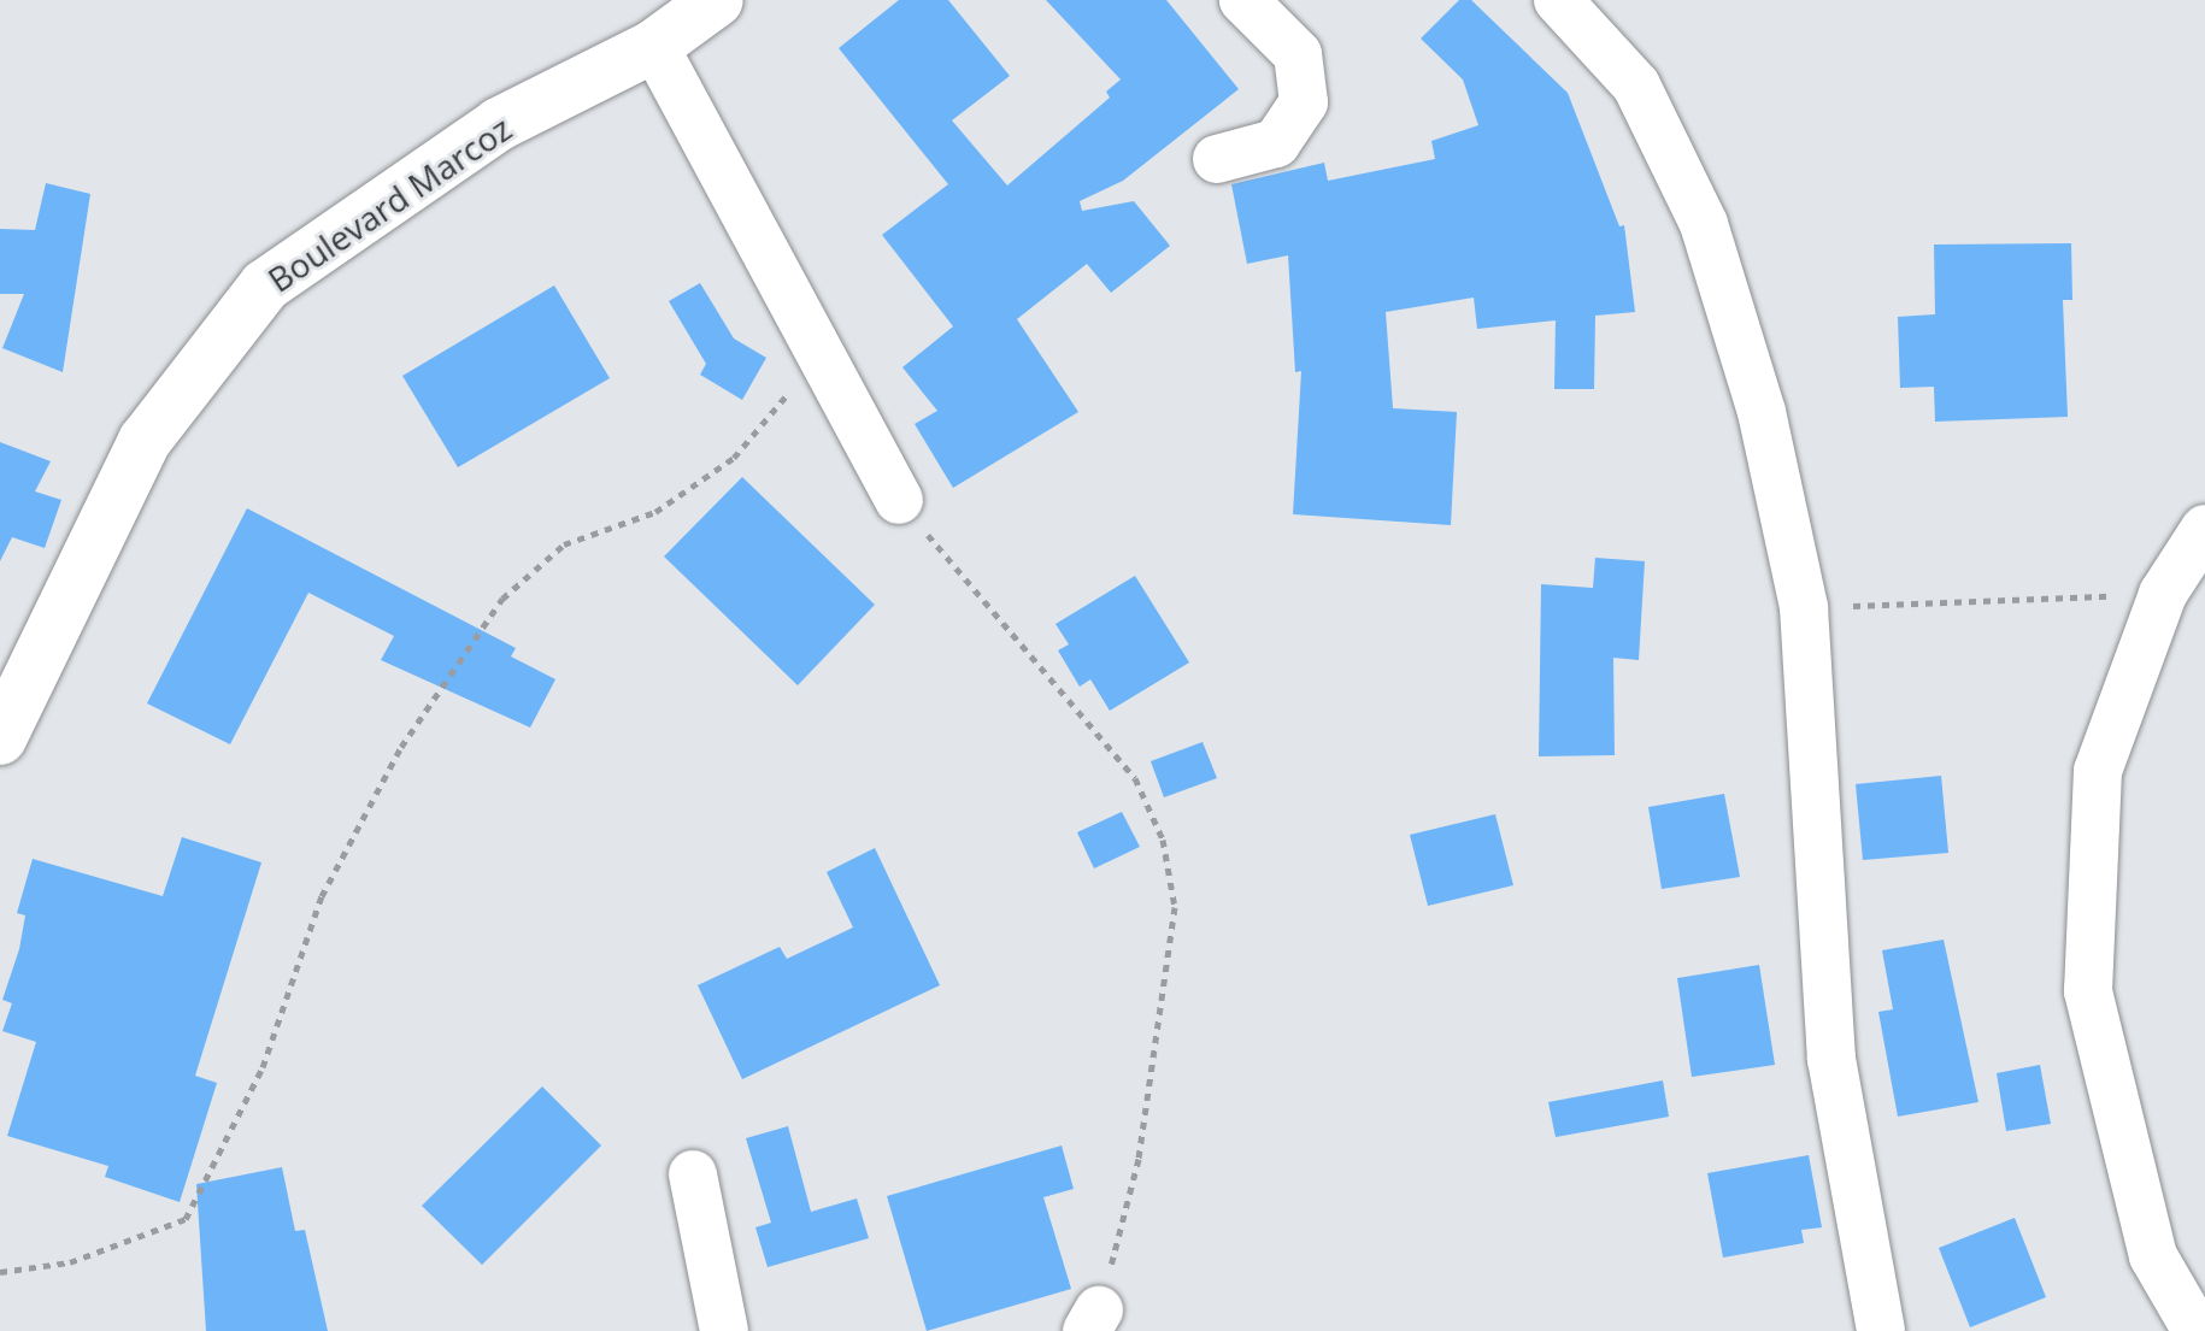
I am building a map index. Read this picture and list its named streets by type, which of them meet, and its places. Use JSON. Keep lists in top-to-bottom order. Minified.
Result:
{"streets":{"main road":["Boulevard Marcoz"]}}
